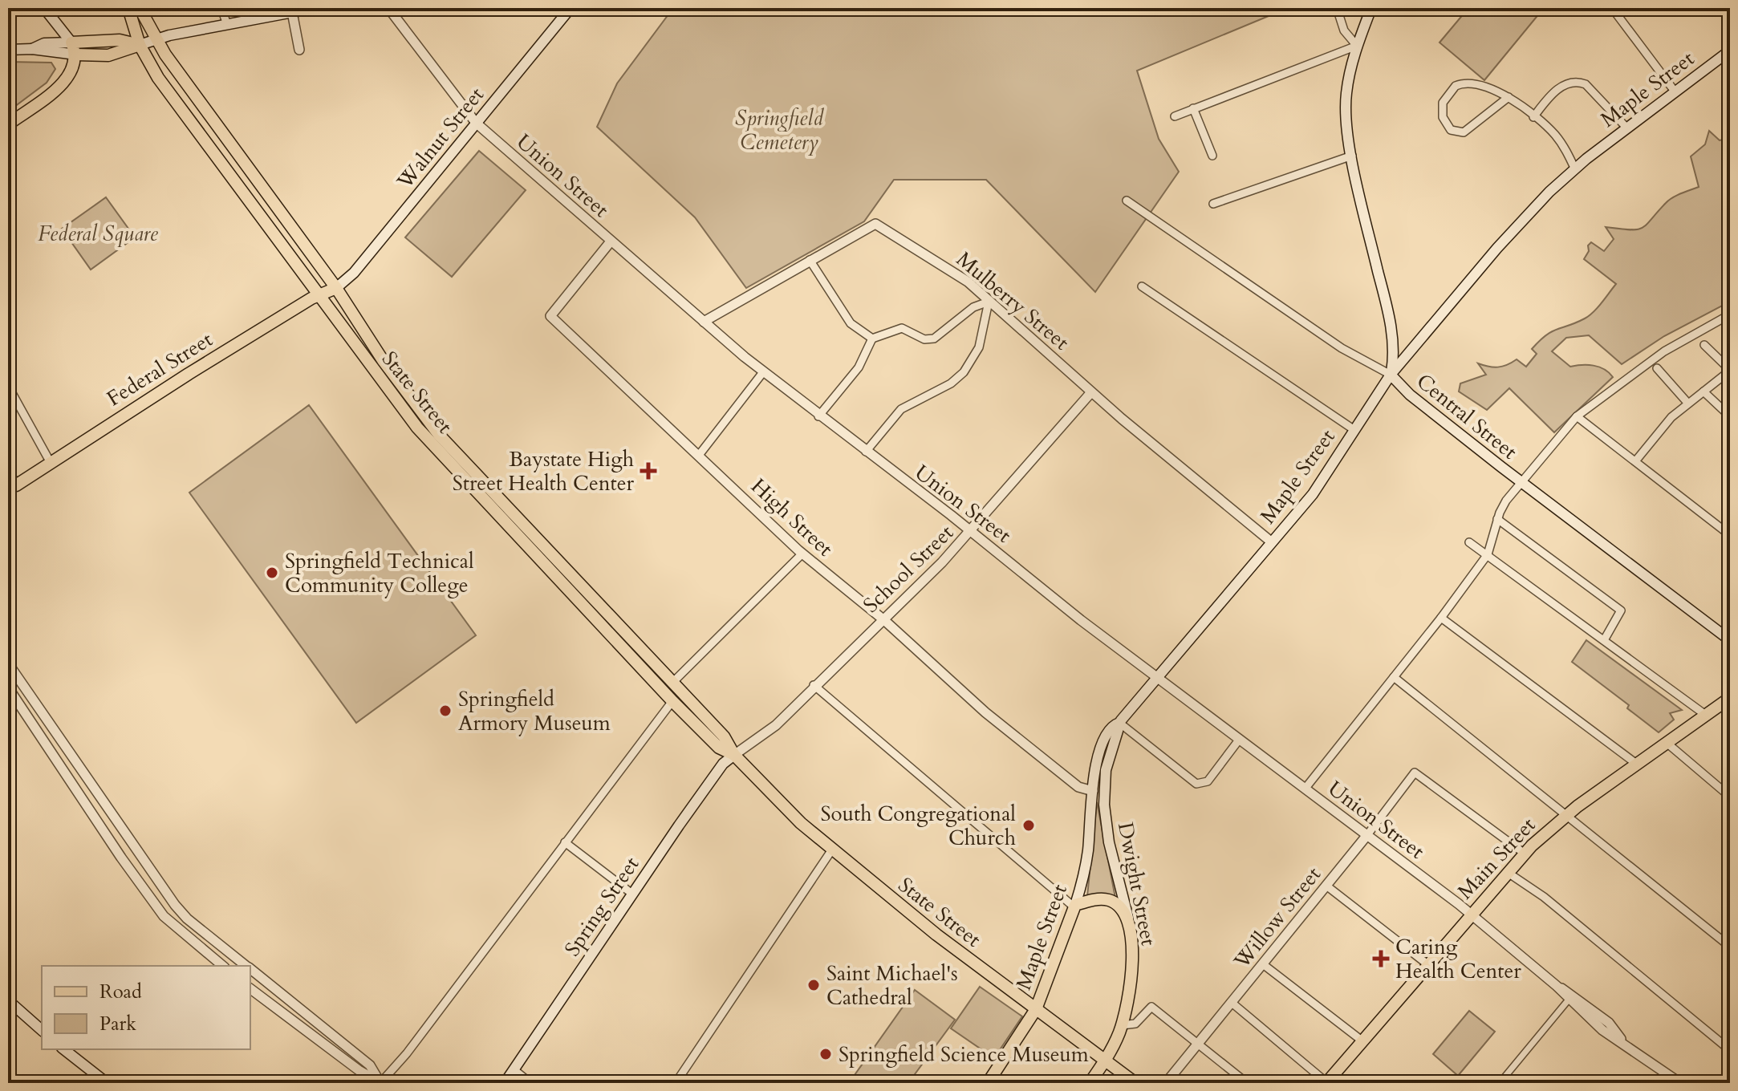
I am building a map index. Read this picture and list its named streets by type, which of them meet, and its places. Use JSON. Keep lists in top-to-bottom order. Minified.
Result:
{"streets":{"main road":["Maple Street","Walnut Street","Federal Street","State Street","Central Street","Main Street","Dwight Street","Spring Street"],"street":["Union Street","Mulberry Street","High Street","School Street","Willow Street"]},"crossings":[["Maple Street","Union Street"],["Maple Street","Mulberry Street"],["Maple Street","State Street"],["Maple Street","Central Street"],["Maple Street","High Street"],["Maple Street","Dwight Street"],["Walnut Street","Union Street"],["Walnut Street","Federal Street"],["Walnut Street","State Street"],["Union Street","Mulberry Street"],["Union Street","High Street"],["Union Street","School Street"],["Union Street","Main Street"],["Union Street","Willow Street"],["Mulberry Street","School Street"],["Federal Street","State Street"],["State Street","School Street"],["State Street","Dwight Street"],["State Street","Spring Street"],["High Street","School Street"],["School Street","Spring Street"],["Main Street","Willow Street"]],"parks":["Springfield Cemetery","Federal Square"],"places":{"health":["Baystate High Street Health Center","Caring Health Center"],"other":["Springfield Technical Community College","Springfield Armory Museum","South Congregational Church","Saint Michael's Cathedral","Springfield Science Museum"]},"legend":["Road","Park"]}
